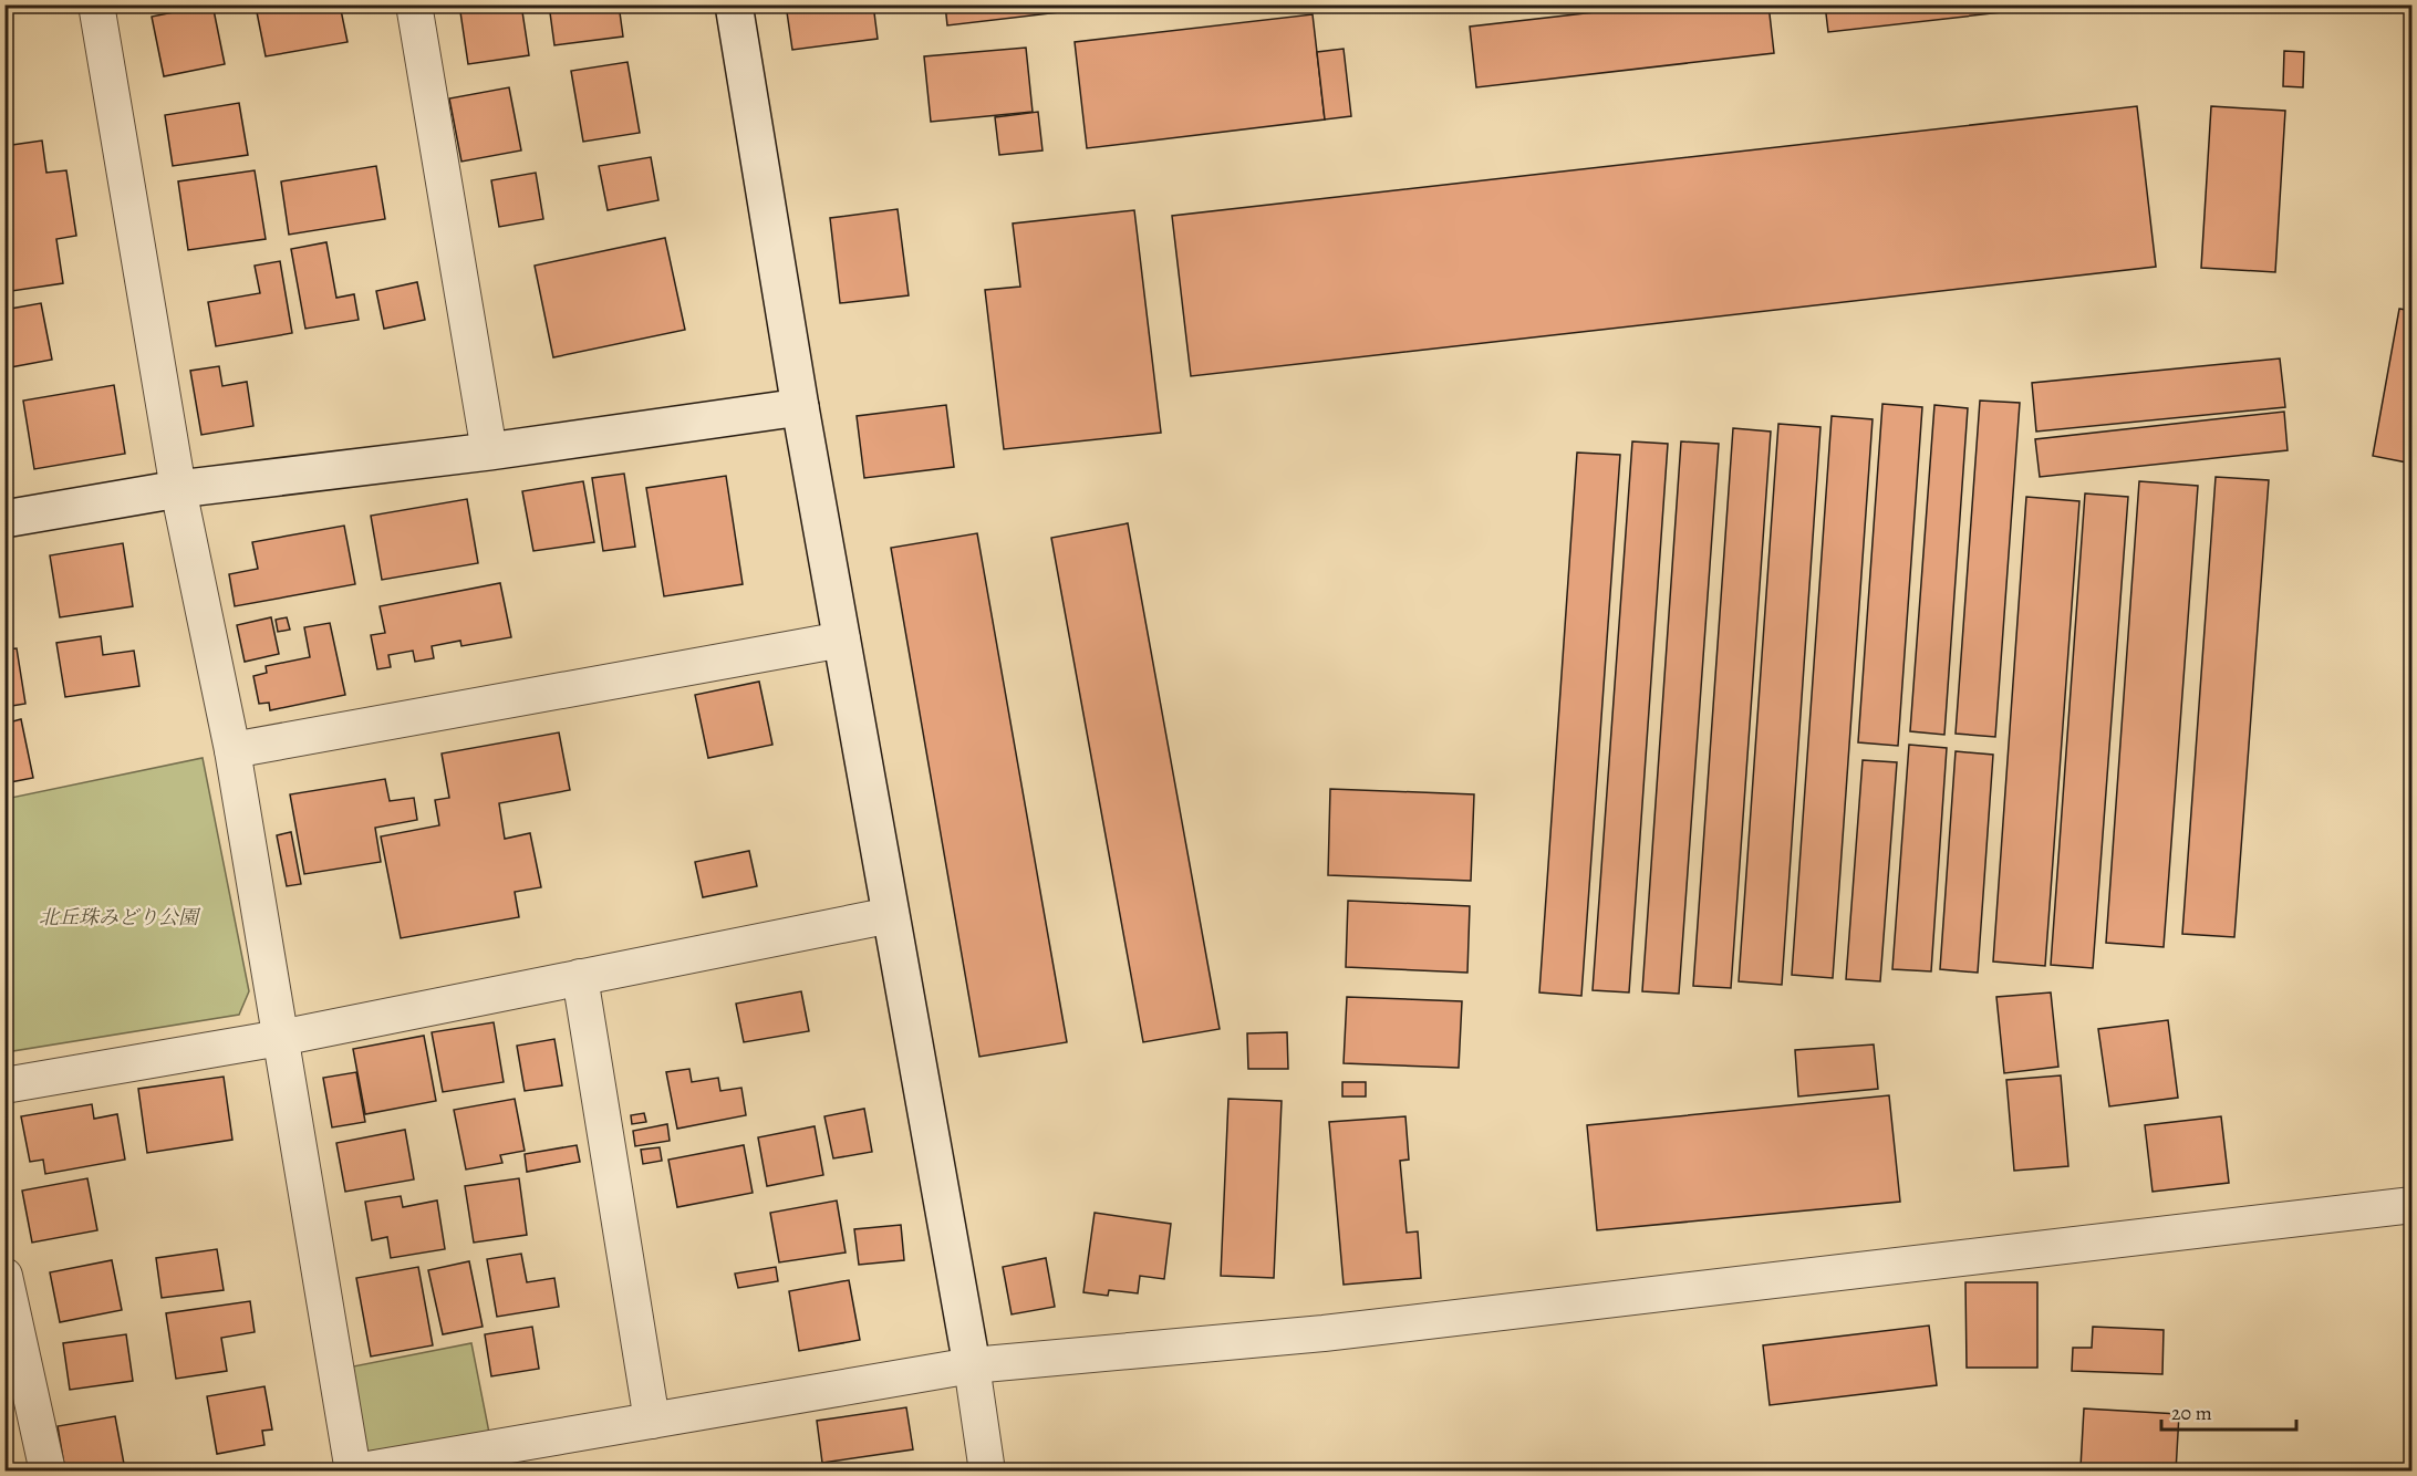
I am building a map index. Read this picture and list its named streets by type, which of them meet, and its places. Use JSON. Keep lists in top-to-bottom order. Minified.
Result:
{"parks":["北丘珠みどり公園"],"scale_bar":"20 m"}
